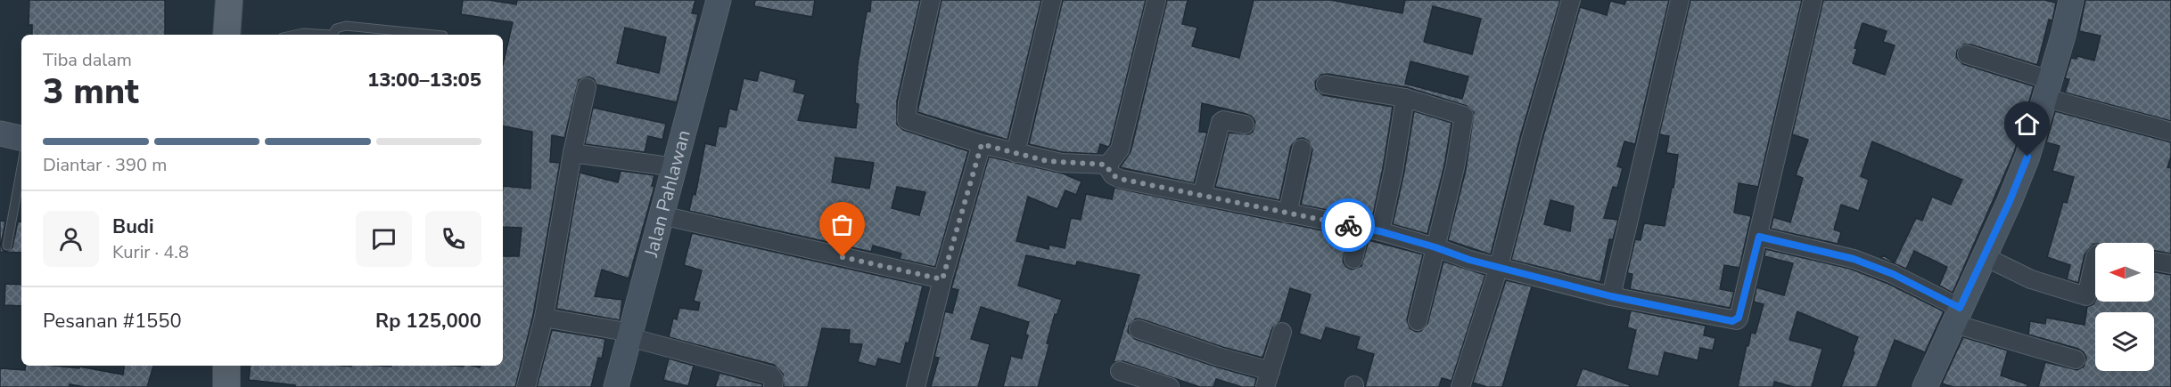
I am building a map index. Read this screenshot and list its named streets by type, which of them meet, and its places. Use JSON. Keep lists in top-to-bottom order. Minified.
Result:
{"streets":{"main road":["Jalan Pahlawan"]},"north":"left","page":{"heading":["3 mnt","Tiba dalam","13:00–13:05"],"panel":["Budi","Kurir · 4.8","Pesanan #1550","Rp 125,000"],"bar":"Diantar · 390 m"}}
